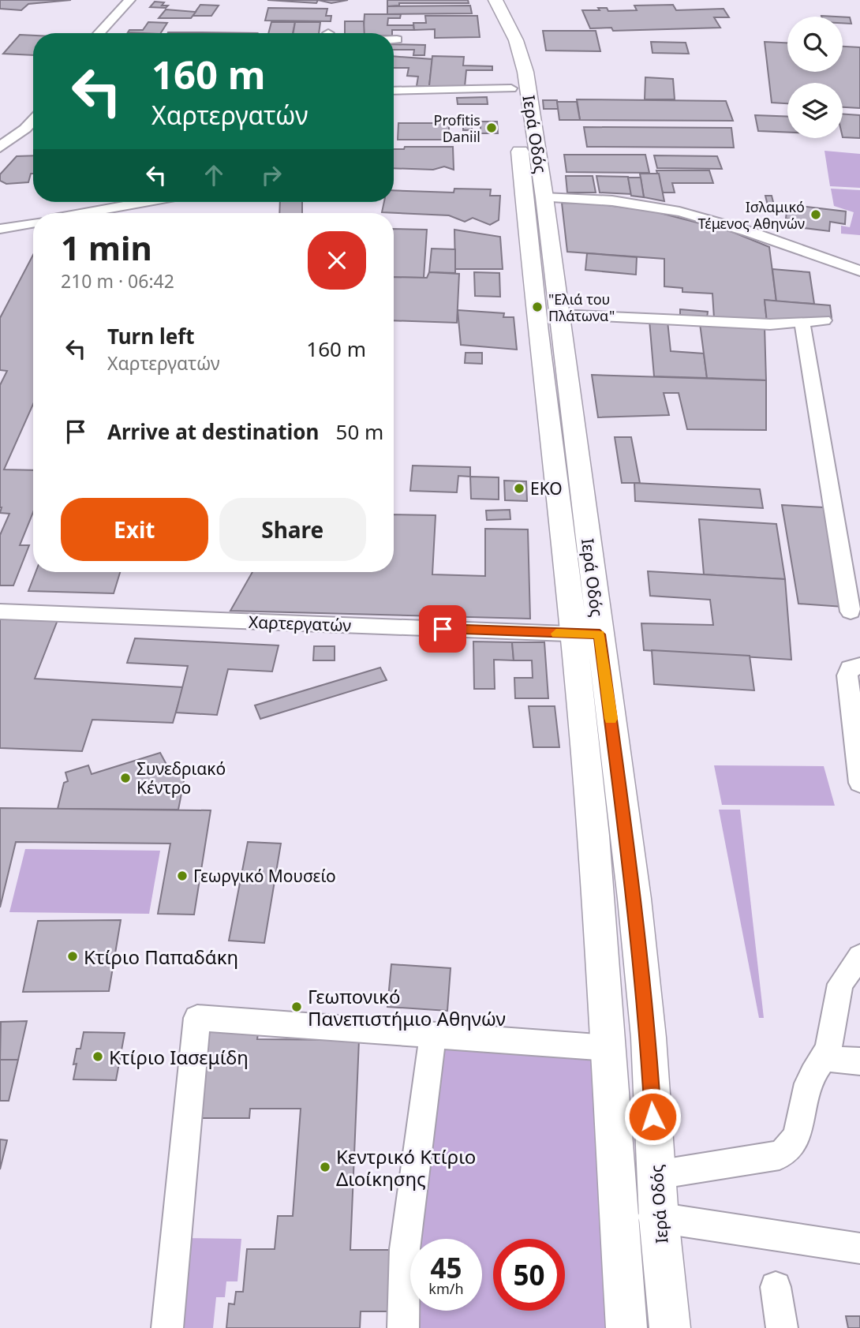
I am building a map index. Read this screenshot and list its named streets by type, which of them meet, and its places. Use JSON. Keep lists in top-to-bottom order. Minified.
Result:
{"streets":{"main road":["Ιερά Οδός"],"street":["Χαρτεργατών"]},"crossings":[["Ιερά Οδός","Χαρτεργατών"]],"places":["Profitis Daniil","Ισλαμικό Τέμενος Αθηνών","\"Ελιά του Πλάτωνα\"","EKO","Συνεδριακό Κέντρο","Γεωργικό Μουσείο","Κτίριο Παπαδάκη","Γεωπονικό Πανεπιστήμιο Αθηνών","Κτίριο Ιασεμίδη","Κεντρικό Κτίριο Διοίκησης"],"page":{"turn":["160 m","Χαρτεργατών"],"heading":["1 min","210 m · 06:42"],"list":[{"name":"Turn left","note":"Χαρτεργατών","value":"160 m"},{"name":"Arrive at destination","value":"50 m"}],"buttons":["Exit","Share"],"speed":"45 km/h","limit":"50"}}
